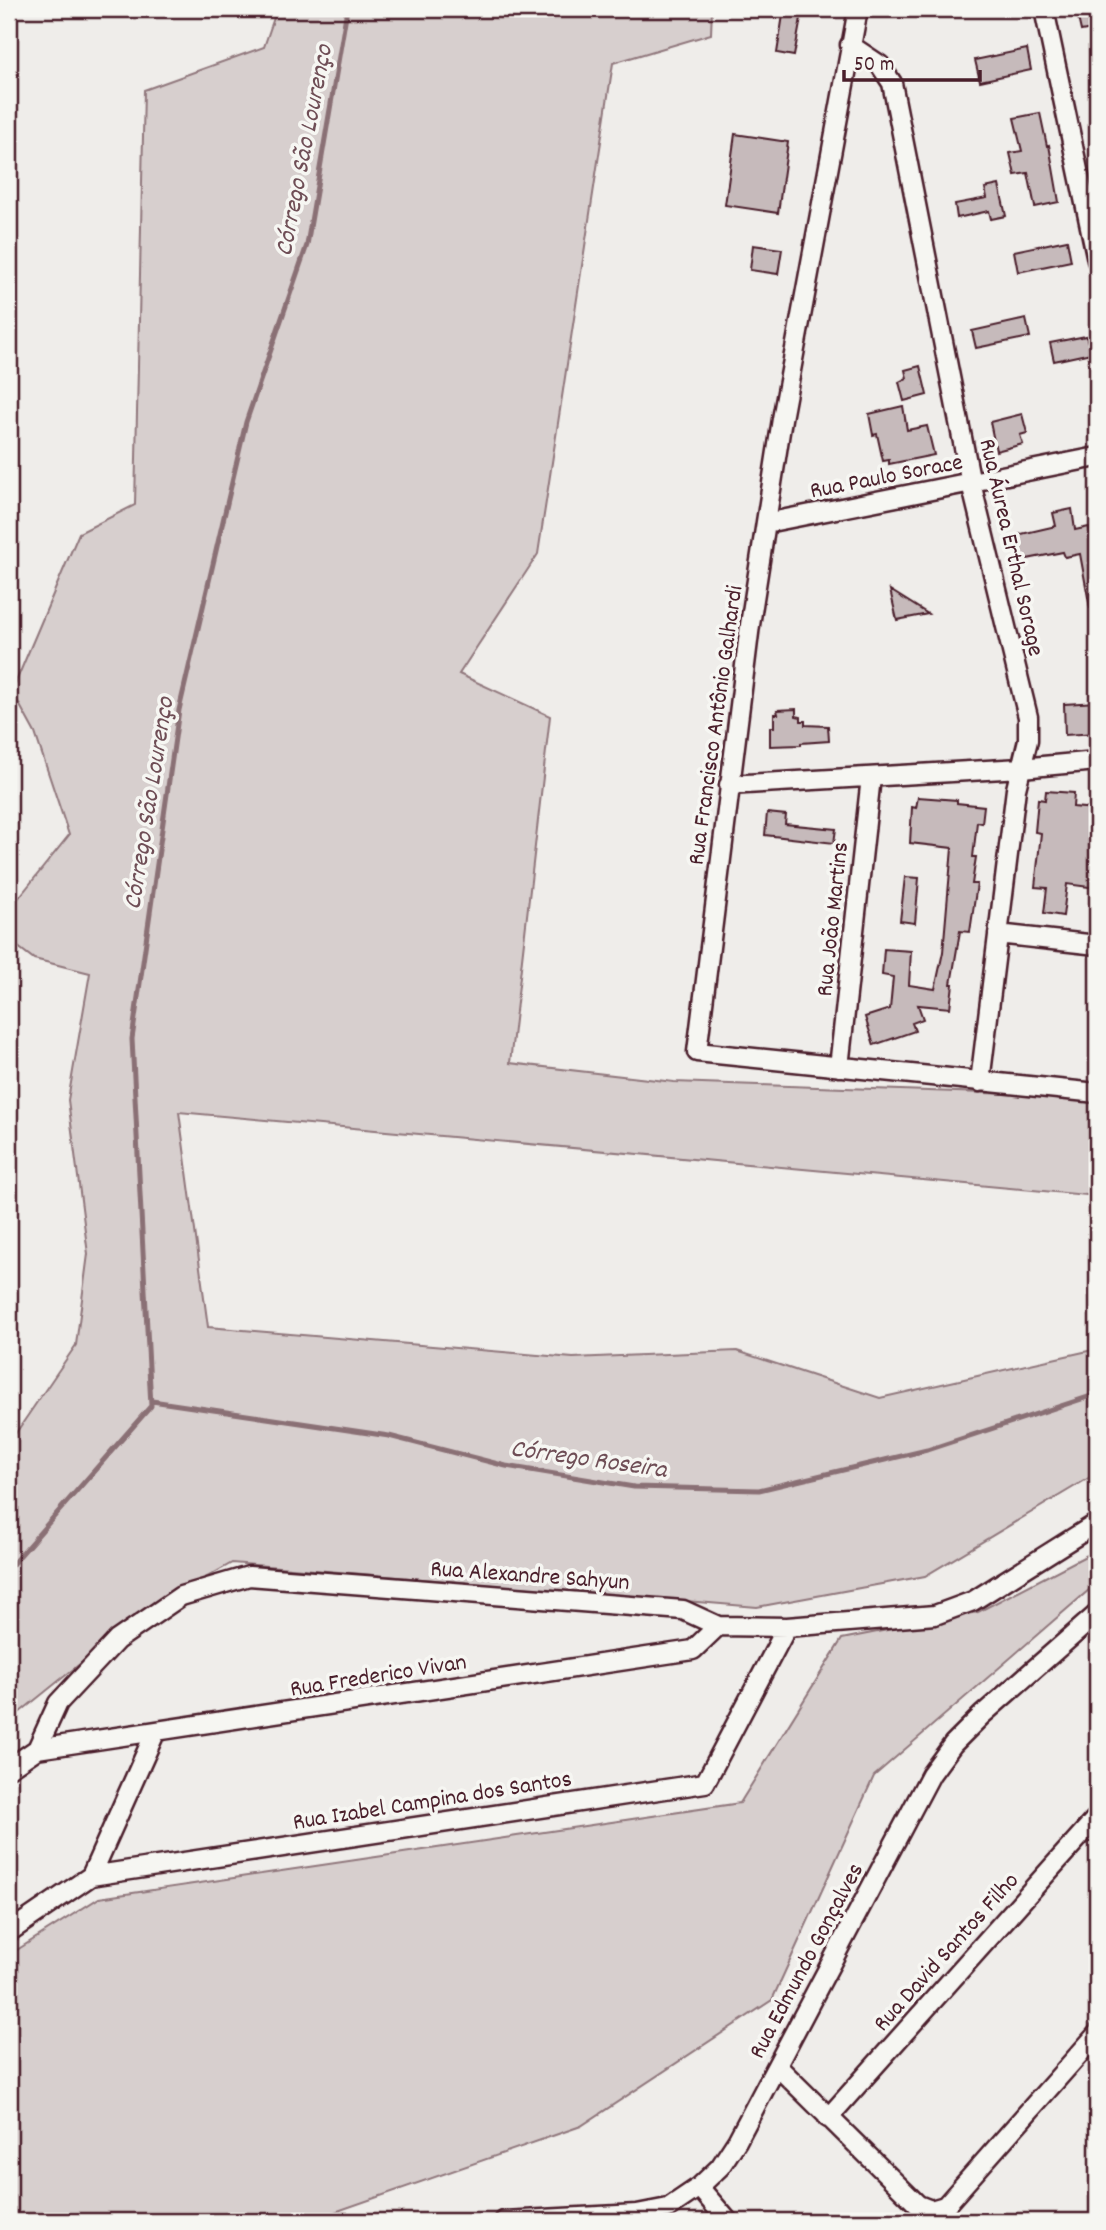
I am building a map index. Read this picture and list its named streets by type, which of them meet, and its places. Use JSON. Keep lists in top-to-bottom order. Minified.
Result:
{"streets":{"street":["Rua Paulo Sorace","Rua Áurea Erthal Sorage","Rua Francisco Antônio Galhardi","Rua João Martins","Rua Alexandre Sahyun","Rua Frederico Vivan","Rua Izabel Campina dos Santos","Rua David Santos Filho","Rua Edmundo Gonçalves"]},"crossings":[["Rua Paulo Sorace","Rua Áurea Erthal Sorage"],["Rua Paulo Sorace","Rua Francisco Antônio Galhardi"],["Rua Áurea Erthal Sorage","Rua Francisco Antônio Galhardi"],["Rua Francisco Antônio Galhardi","Rua João Martins"],["Rua Alexandre Sahyun","Rua Frederico Vivan"],["Rua Alexandre Sahyun","Rua Izabel Campina dos Santos"]],"water":["Córrego São Lourenço","Córrego Roseira"],"scale_bar":"50 m"}
